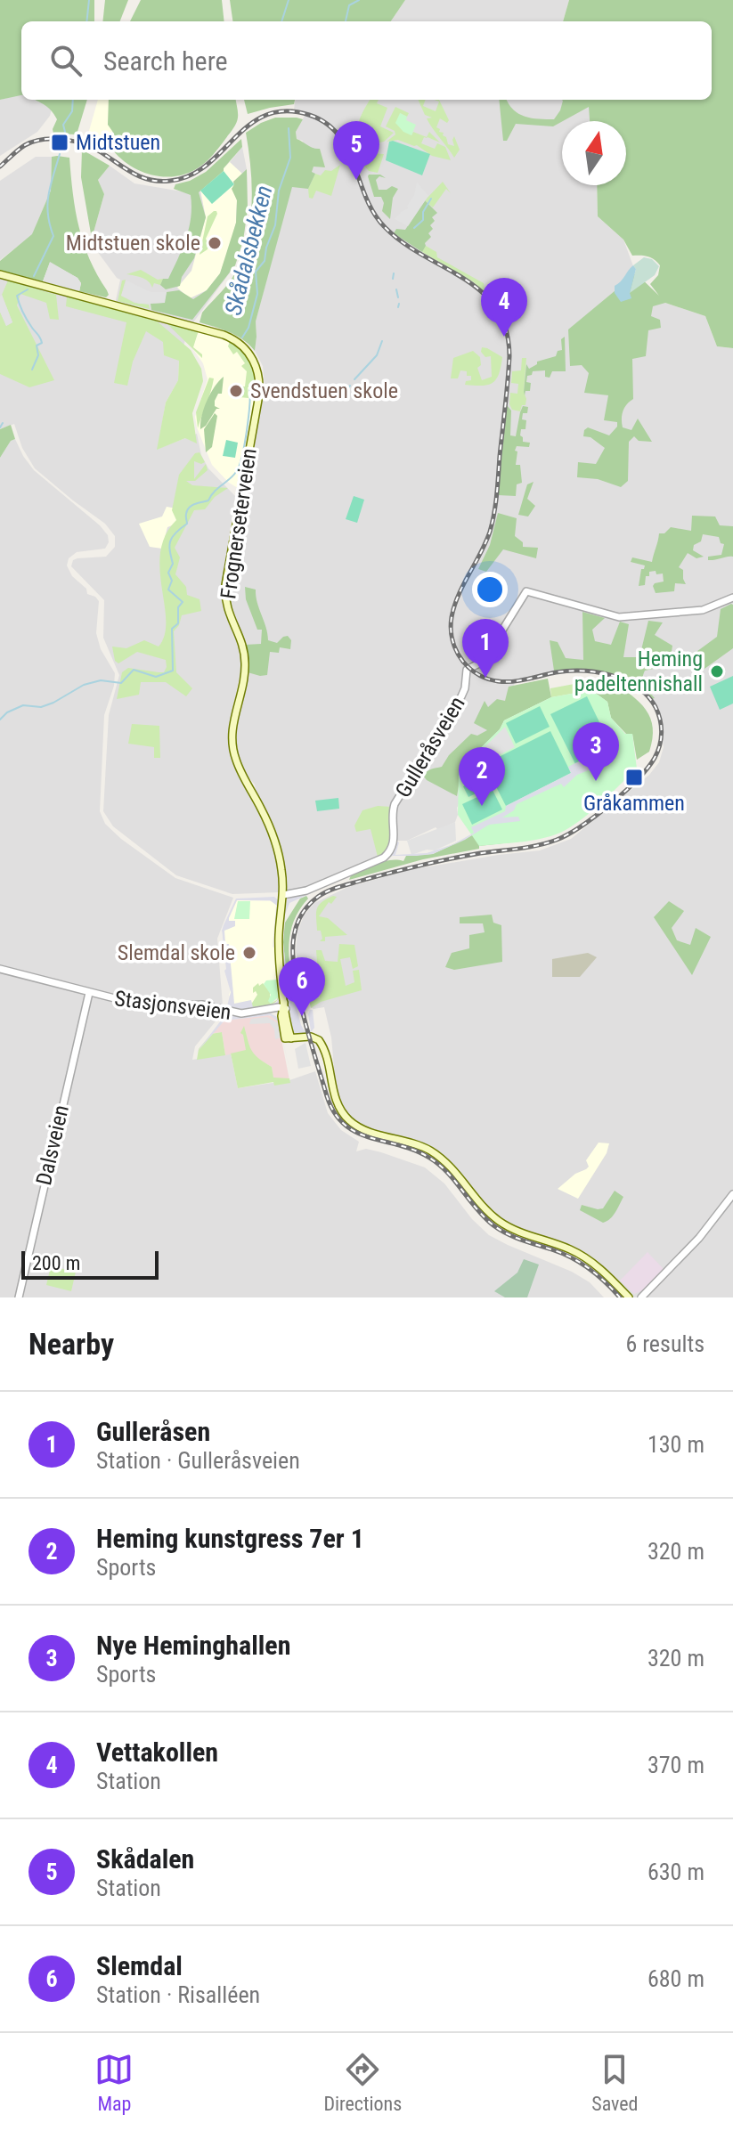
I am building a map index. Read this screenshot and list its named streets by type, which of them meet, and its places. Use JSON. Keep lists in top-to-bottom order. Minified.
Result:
{"streets":{"main road":["Frognerseterveien"],"street":["Gulleråsveien","Stasjonsveien","Dalsveien"]},"crossings":[["Frognerseterveien","Gulleråsveien"],["Frognerseterveien","Stasjonsveien"],["Stasjonsveien","Dalsveien"]],"water":["Skådalsbekken"],"places":{"transit":["Midtstuen","Gråkammen"],"other":["Midtstuen skole","Svendstuen skole","Heming padeltennishall","Slemdal skole"]},"scale_bar":"200 m","north":"top","page":{"search":"Search here","pins":["5","4","1","3","2","6"],"scale":"200 m","heading":["Nearby","6 results"],"list":[{"mark":"1","name":"Gulleråsen","note":"Station · Gulleråsveien","value":"130 m"},{"mark":"2","name":"Heming kunstgress 7er 1","note":"Sports","value":"320 m"},{"mark":"3","name":"Nye Heminghallen","note":"Sports","value":"320 m"},{"mark":"4","name":"Vettakollen","note":"Station","value":"370 m"},{"mark":"5","name":"Skådalen","note":"Station","value":"630 m"},{"mark":"6","name":"Slemdal","note":"Station · Risalléen","value":"680 m"}],"nav":["Map","Directions","Saved"]}}
